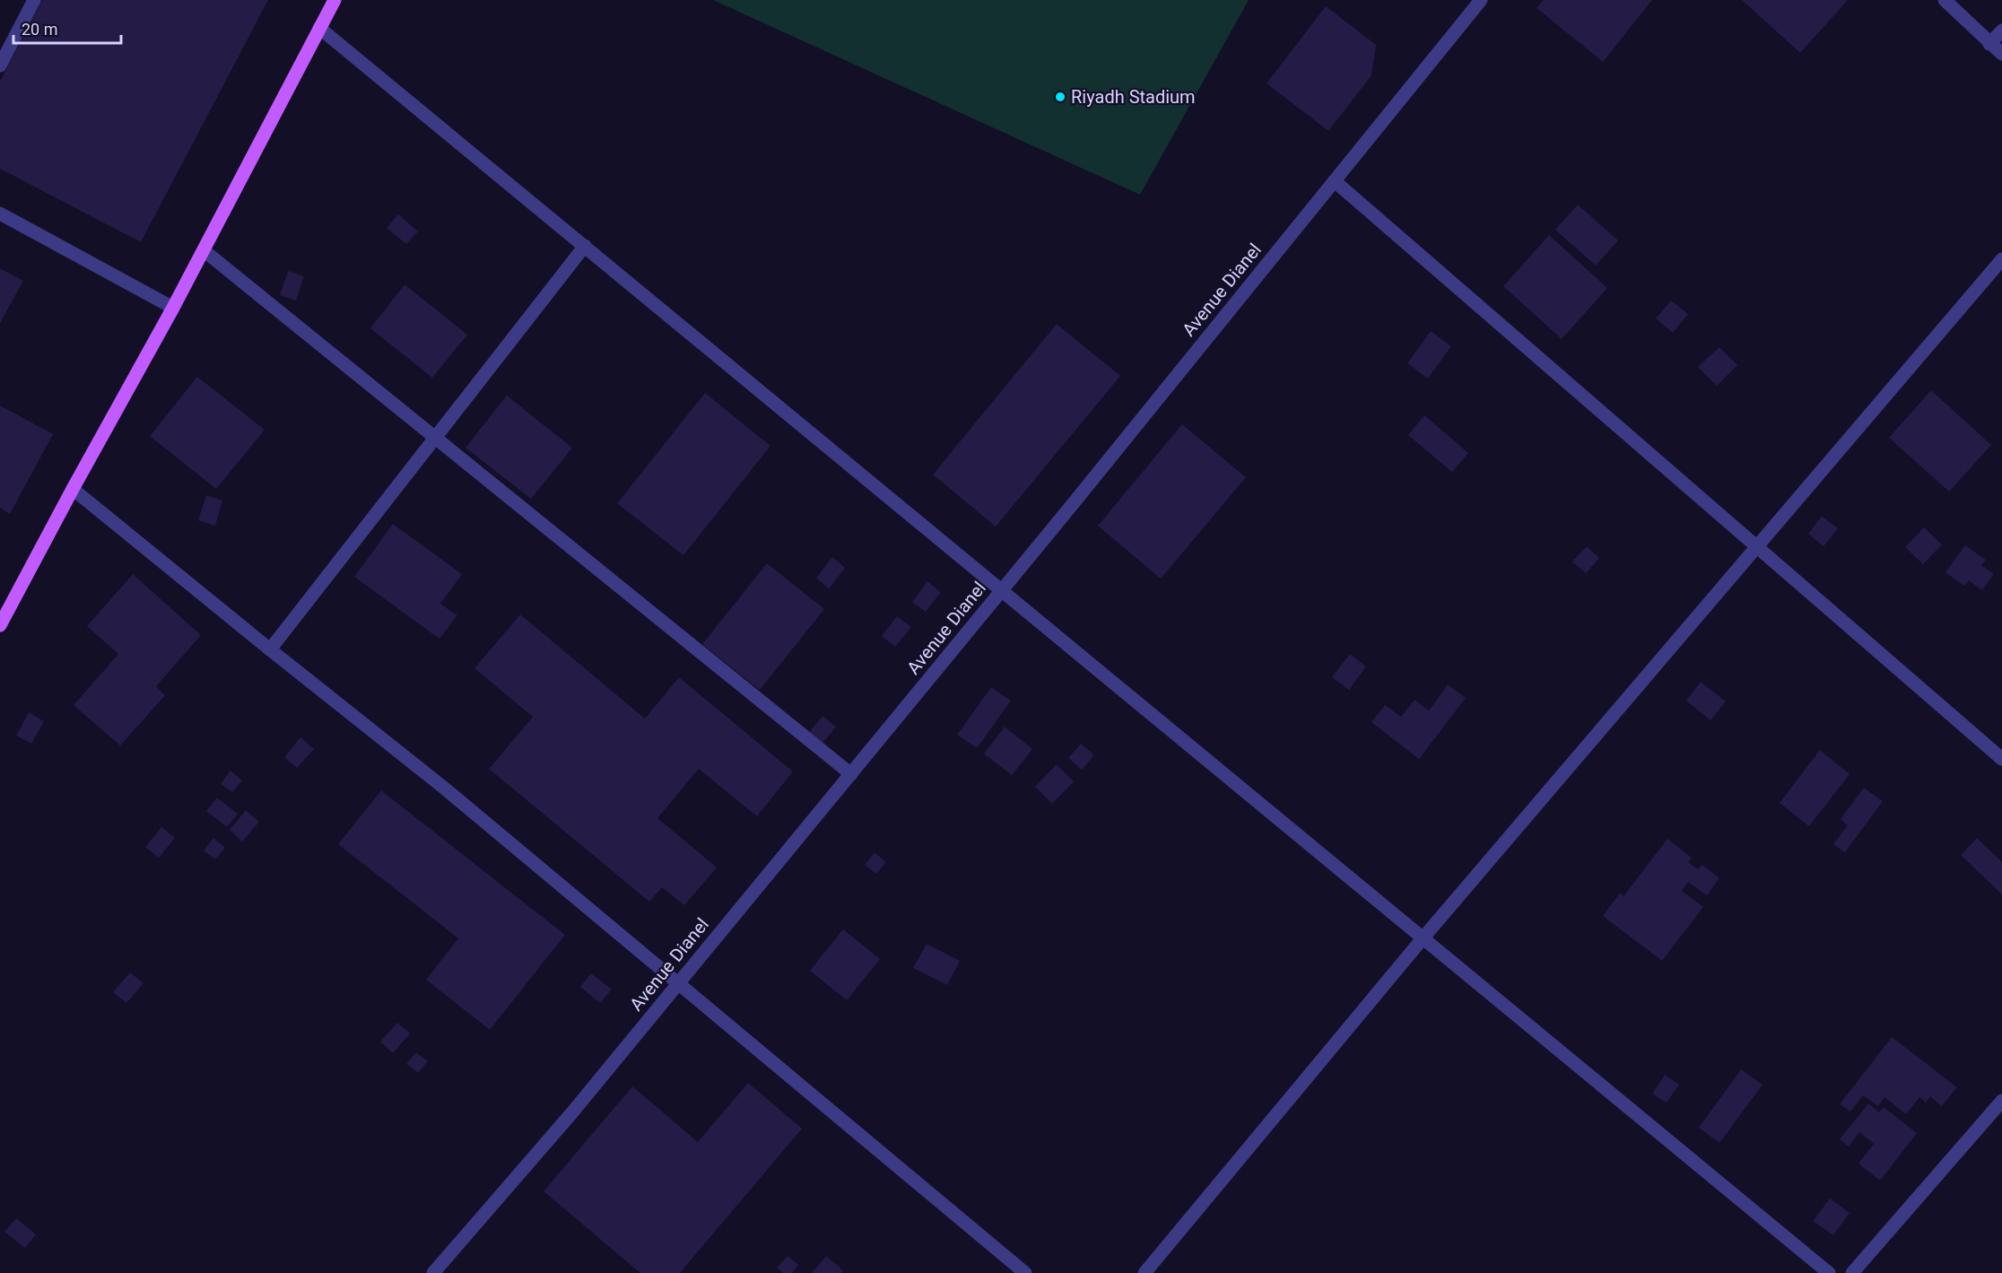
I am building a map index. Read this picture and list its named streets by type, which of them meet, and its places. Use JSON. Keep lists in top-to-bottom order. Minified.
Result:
{"streets":{"street":["Avenue Dianel"]},"places":["Riyadh Stadium"],"scale_bar":"20 m"}
